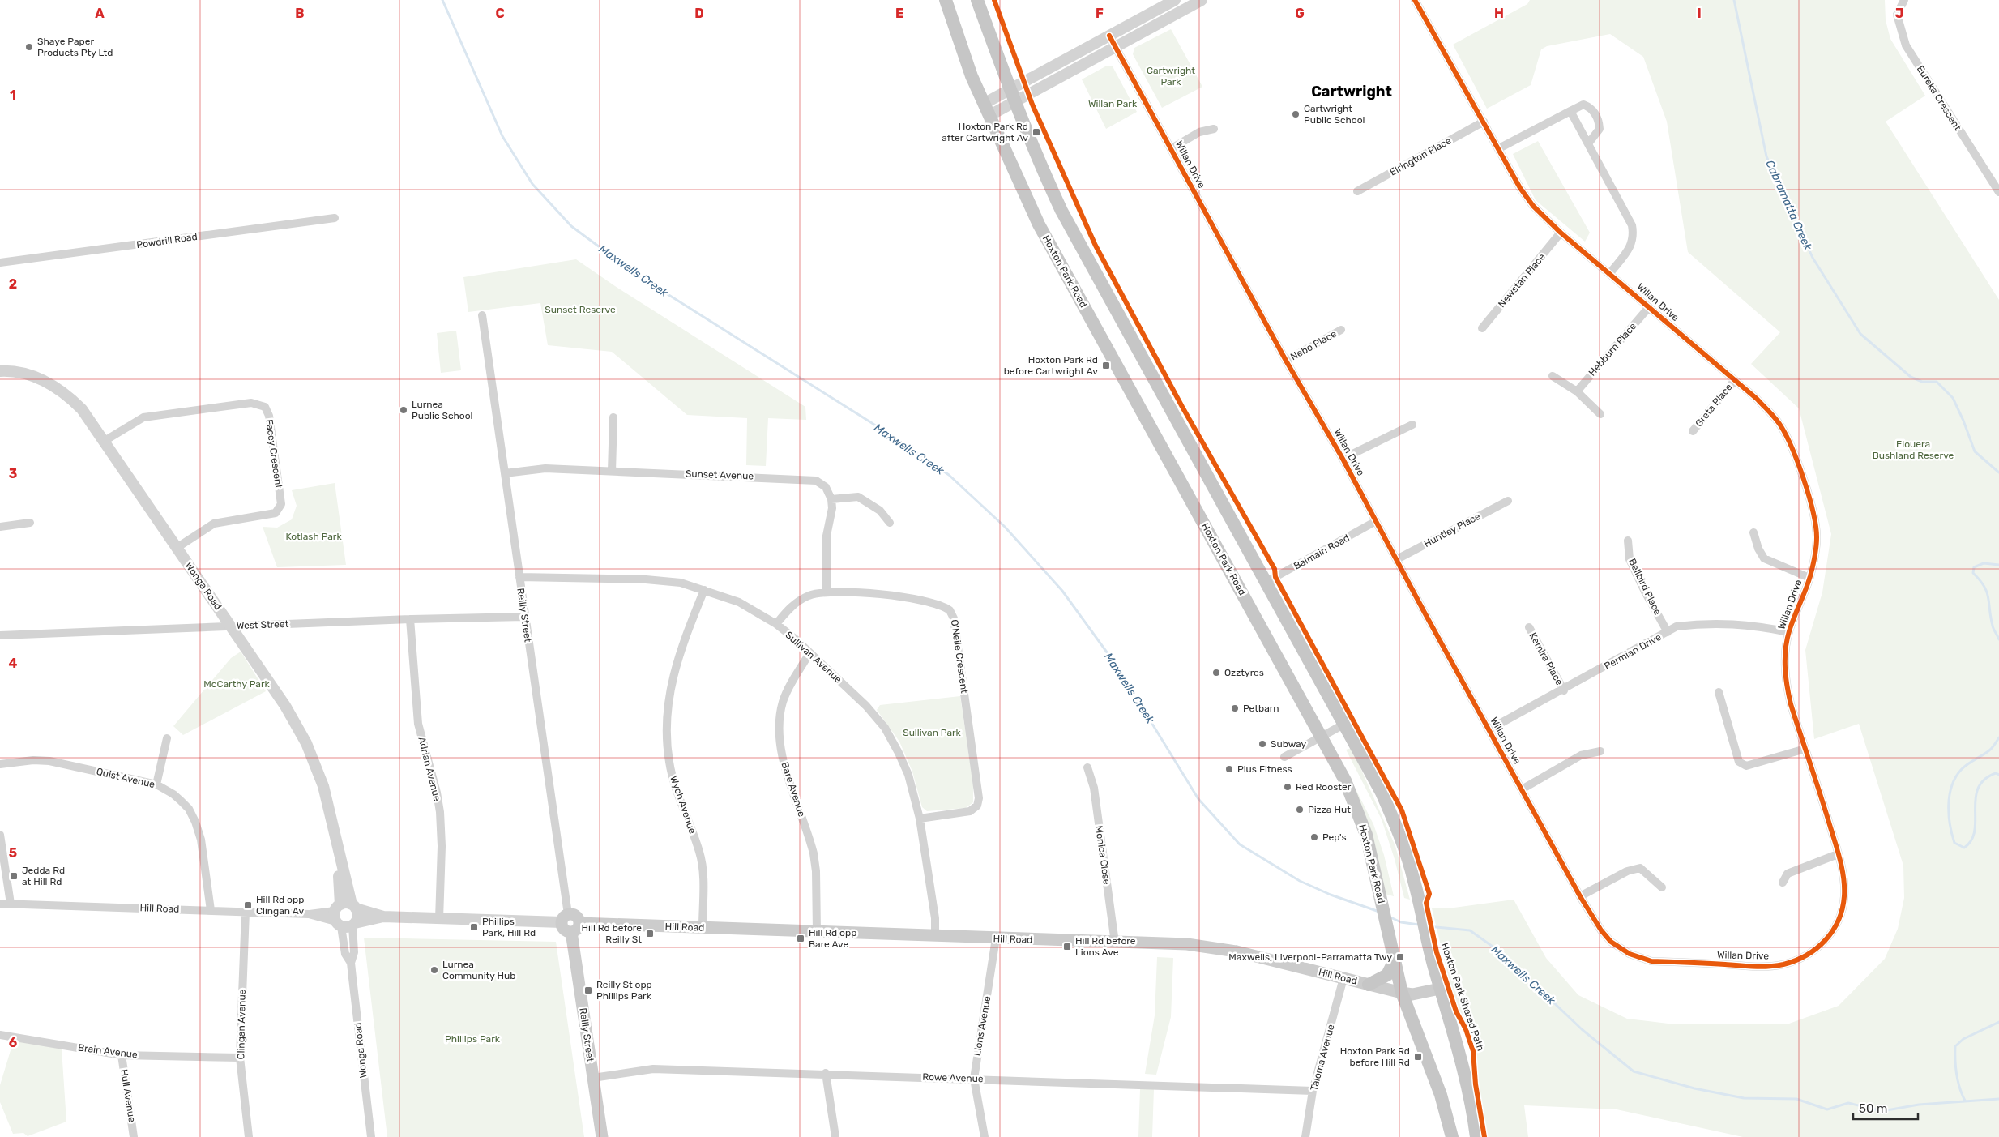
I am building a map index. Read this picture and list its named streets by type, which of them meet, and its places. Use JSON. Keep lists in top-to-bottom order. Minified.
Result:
{"streets":{"main road":["Hoxton Park Road","Reilly Street","Hill Road"],"street":["Eureka Crescent","Elrington Place","Willan Drive","Powdrill Road","Newstan Place","Nebo Place","Hebburn Place","Greta Place","Facey Crescent","Sunset Avenue","Huntley Place","Balmain Road","Wonga Road","Bellbird Place","West Street","Permian Drive","O'Neile Crescent","Sullivan Avenue","Kemira Place","Adrian Avenue","Quist Avenue","Bare Avenue","Wych Avenue","Monica Close","Clingan Avenue","Lions Avenue","Brain Avenue","Taloma Avenue","Rowe Avenue","Hull Avenue"],"cycle path":["Hoxton Park Shared Path"]},"crossings":[["Elrington Place","Willan Drive"],["Willan Drive","Newstan Place"],["Willan Drive","Nebo Place"],["Willan Drive","Hebburn Place"],["Willan Drive","Greta Place"],["Willan Drive","Huntley Place"],["Willan Drive","Balmain Road"],["Willan Drive","Permian Drive"],["Hoxton Park Road","Hill Road"],["Facey Crescent","Wonga Road"],["Sunset Avenue","Reilly Street"],["Wonga Road","West Street"],["Wonga Road","Hill Road"],["Bellbird Place","Permian Drive"],["Reilly Street","West Street"],["Reilly Street","Sullivan Avenue"],["Reilly Street","Hill Road"],["Reilly Street","Rowe Avenue"],["West Street","Adrian Avenue"],["Permian Drive","Kemira Place"],["O'Neile Crescent","Sullivan Avenue"],["Sullivan Avenue","Bare Avenue"],["Sullivan Avenue","Wych Avenue"],["Sullivan Avenue","Hill Road"],["Adrian Avenue","Hill Road"],["Quist Avenue","Hill Road"],["Bare Avenue","Hill Road"],["Wych Avenue","Hill Road"],["Monica Close","Hill Road"],["Hill Road","Clingan Avenue"],["Hill Road","Lions Avenue"],["Hill Road","Taloma Avenue"],["Clingan Avenue","Brain Avenue"],["Lions Avenue","Rowe Avenue"],["Brain Avenue","Hull Avenue"],["Taloma Avenue","Rowe Avenue"]],"districts":["Cartwright"],"water":["Cabramatta Creek","Maxwells Creek"],"parks":["Cartwright Park","Willan Park","Sunset Reserve","Elouera Bushland Reserve","Kotlash Park","McCarthy Park","Sullivan Park","Phillips Park"],"places":{"other":["Shaye Paper Products Pty Ltd","Cartwright Public School","Lurnea Public School","Ozztyres","Petbarn","Subway","Plus Fitness","Red Rooster","Pizza Hut","Pep's","Lurnea Community Hub"],"transit":["Hoxton Park Rd after Cartwright Av","Hoxton Park Rd before Cartwright Av","Jedda Rd at Hill Rd","Hill Rd opp Clingan Av","Phillips Park, Hill Rd","Hill Rd before Reilly St","Hill Rd opp Bare Ave","Hill Rd before Lions Ave","Maxwells, Liverpool-Parramatta Twy","Reilly St opp Phillips Park","Hoxton Park Rd before Hill Rd"]},"scale_bar":"50 m","grid":{"columns":["A","B","C","D","E","F","G","H","I","J"],"rows":["1","2","3","4","5","6"]}}
